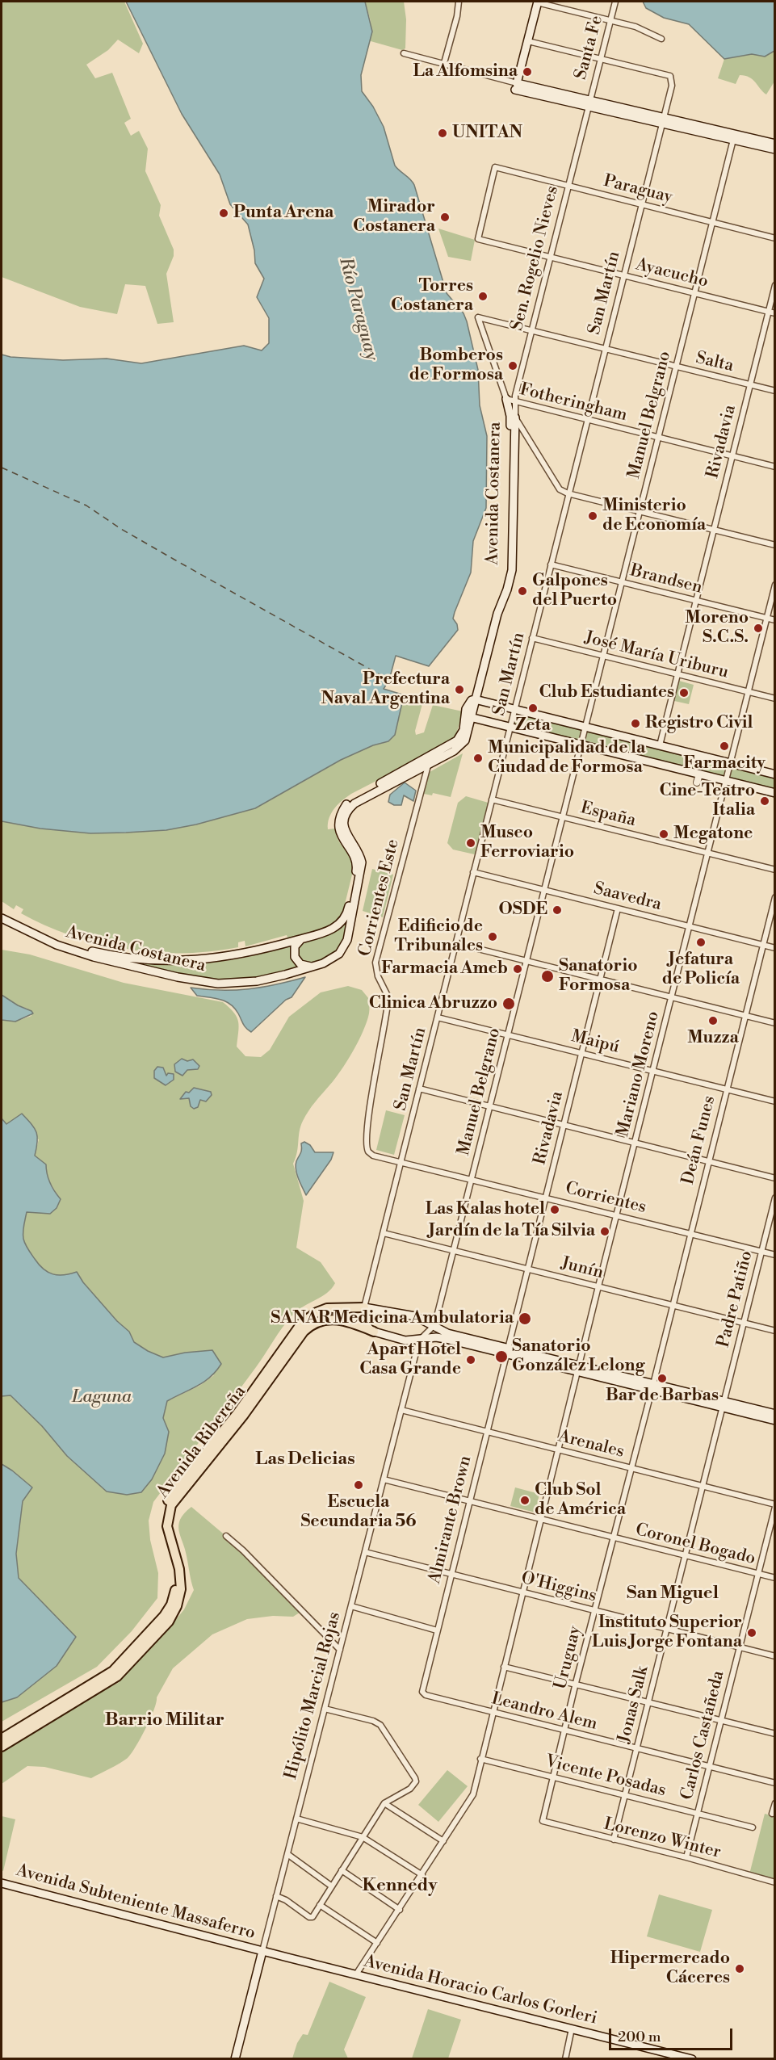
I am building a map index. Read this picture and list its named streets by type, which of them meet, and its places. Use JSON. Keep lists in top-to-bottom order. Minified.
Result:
{"streets":{"main road":["Avenida Costanera","Avenida Ribereña","Hipólito Marcial Rojas","Avenida Subteniente Massaferro","Avenida Horacio Carlos Gorleri"],"street":["Santa Fe","Paraguay","Sen. Rogelio Nieves","Ayacucho","San Martín","Salta","Fotheringham","Manuel Belgrano","Rivadavia","Brandsen","José María Uriburu","España","Saavedra","Corrientes Este","Maipú","Mariano Moreno","Deán Funes","Corrientes","Junín","Padre Patiño","Arenales","Almirante Brown","Coronel Bogado","O'Higgins","Uruguay","Jonas Salk","Leandro Alem","Carlos Castañeda","Vicente Posadas","Lorenzo Winter"]},"crossings":[["Santa Fe","Sen. Rogelio Nieves"],["Santa Fe","San Martín"],["Paraguay","Sen. Rogelio Nieves"],["Paraguay","Ayacucho"],["Paraguay","San Martín"],["Paraguay","Manuel Belgrano"],["Sen. Rogelio Nieves","Ayacucho"],["Sen. Rogelio Nieves","Salta"],["Sen. Rogelio Nieves","Fotheringham"],["Sen. Rogelio Nieves","Avenida Costanera"],["Ayacucho","San Martín"],["Ayacucho","Manuel Belgrano"],["Ayacucho","Rivadavia"],["San Martín","Salta"],["San Martín","Fotheringham"],["San Martín","Brandsen"],["San Martín","José María Uriburu"],["San Martín","España"],["San Martín","Saavedra"],["San Martín","Corrientes Este"],["San Martín","Maipú"],["San Martín","Corrientes"],["San Martín","Junín"],["San Martín","Avenida Ribereña"],["Salta","Fotheringham"],["Salta","Manuel Belgrano"],["Salta","Rivadavia"],["Salta","Avenida Costanera"],["Fotheringham","Manuel Belgrano"],["Fotheringham","Rivadavia"],["Fotheringham","Avenida Costanera"],["Manuel Belgrano","Brandsen"],["Manuel Belgrano","José María Uriburu"],["Manuel Belgrano","España"],["Manuel Belgrano","Saavedra"],["Manuel Belgrano","Maipú"],["Manuel Belgrano","Corrientes"],["Manuel Belgrano","Junín"],["Manuel Belgrano","Hipólito Marcial Rojas"],["Rivadavia","Brandsen"],["Rivadavia","José María Uriburu"],["Rivadavia","Saavedra"],["Rivadavia","Maipú"],["Rivadavia","Corrientes"],["Rivadavia","Junín"],["Rivadavia","Almirante Brown"],["Avenida Costanera","Corrientes Este"],["Brandsen","Mariano Moreno"],["José María Uriburu","Mariano Moreno"],["España","Mariano Moreno"],["Saavedra","Mariano Moreno"],["Saavedra","Deán Funes"],["Corrientes Este","Corrientes"],["Maipú","Mariano Moreno"],["Maipú","Deán Funes"],["Mariano Moreno","Corrientes"],["Mariano Moreno","Junín"],["Mariano Moreno","Arenales"],["Mariano Moreno","Coronel Bogado"],["Mariano Moreno","O'Higgins"],["Mariano Moreno","Leandro Alem"],["Mariano Moreno","Vicente Posadas"],["Mariano Moreno","Avenida Horacio Carlos Gorleri"],["Deán Funes","Corrientes"],["Deán Funes","Junín"],["Deán Funes","Uruguay"],["Corrientes","Padre Patiño"],["Junín","Padre Patiño"],["Padre Patiño","Jonas Salk"],["Arenales","Almirante Brown"],["Arenales","Uruguay"],["Arenales","Hipólito Marcial Rojas"],["Arenales","Jonas Salk"],["Arenales","Carlos Castañeda"],["Almirante Brown","Coronel Bogado"],["Almirante Brown","O'Higgins"],["Almirante Brown","Leandro Alem"],["Coronel Bogado","Uruguay"],["Coronel Bogado","Hipólito Marcial Rojas"],["Coronel Bogado","Jonas Salk"],["Coronel Bogado","Carlos Castañeda"],["O'Higgins","Uruguay"],["O'Higgins","Hipólito Marcial Rojas"],["O'Higgins","Jonas Salk"],["O'Higgins","Carlos Castañeda"],["Uruguay","Leandro Alem"],["Uruguay","Vicente Posadas"],["Uruguay","Lorenzo Winter"],["Hipólito Marcial Rojas","Avenida Subteniente Massaferro"],["Hipólito Marcial Rojas","Avenida Horacio Carlos Gorleri"],["Jonas Salk","Leandro Alem"],["Jonas Salk","Vicente Posadas"],["Jonas Salk","Lorenzo Winter"],["Leandro Alem","Carlos Castañeda"],["Carlos Castañeda","Vicente Posadas"],["Carlos Castañeda","Lorenzo Winter"],["Avenida Subteniente Massaferro","Avenida Horacio Carlos Gorleri"]],"districts":["Las Delicias","San Miguel","Barrio Militar","Kennedy"],"water":["Río Paraguay","Laguna"],"places":["La Alfomsina","UNITAN","Punta Arena","Mirador Costanera","Torres Costanera","Bomberos de Formosa","Ministerio de Economía","Galpones del Puerto","Moreno S.C.S.","Prefectura Naval Argentina","Club Estudiantes","Zeta","Registro Civil","Farmacity","Municipalidad de la Ciudad de Formosa","Cine-Teatro Italia","Megatone","Museo Ferroviario","OSDE","Edificio de Tribunales","Jefatura de Policía","Farmacia Ameb","Sanatorio Formosa","Clinica Abruzzo","Muzza","Las Kalas hotel","Jardín de la Tía Silvia","SANAR Medicina Ambulatoria","Sanatorio González Lelong","Apart Hotel Casa Grande","Bar de Barbas","Escuela Secundaria 56","Club Sol de América","Instituto Superior Luis Jorge Fontana","Hipermercado Cáceres"],"scale_bar":"200 m"}
